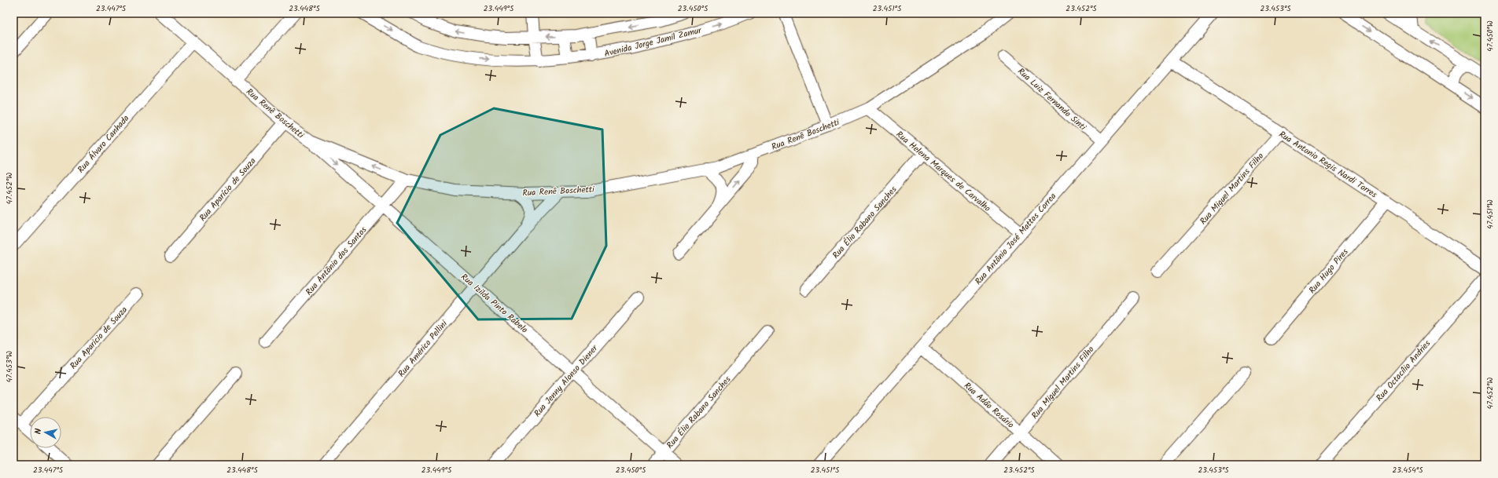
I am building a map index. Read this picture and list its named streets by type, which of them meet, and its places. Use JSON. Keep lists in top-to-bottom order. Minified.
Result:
{"streets":{"street":["Avenida Jorge Jamil Zamur","Rua Luiz Fernando Sinti","Rua Renê Boschetti","Rua Álvaro Canhada","Rua Antonio Regis Nardi Torres","Rua Helena Marques de Carvalho","Rua Miguel Martins Filho","Rua Aparício de Souza","Rua Élio Rabano Sanches","Rua Antônio José Mattos Correa","Rua Antônio dos Santos","Rua Hugo Pires","Rua Izilda Pinto Rabelo","Rua Aparicio de Souza","Rua Américo Pellini","Rua Octacílio Andries","Rua Jenny Alonso Diener","Rua Adão Rosário"]},"crossings":[["Rua Luiz Fernando Sinti","Rua Antônio José Mattos Correa"],["Rua Renê Boschetti","Rua Álvaro Canhada"],["Rua Renê Boschetti","Rua Helena Marques de Carvalho"],["Rua Renê Boschetti","Rua Aparício de Souza"],["Rua Renê Boschetti","Rua Antônio dos Santos"],["Rua Renê Boschetti","Rua Izilda Pinto Rabelo"],["Rua Renê Boschetti","Rua Américo Pellini"],["Rua Antonio Regis Nardi Torres","Rua Miguel Martins Filho"],["Rua Antonio Regis Nardi Torres","Rua Antônio José Mattos Correa"],["Rua Antonio Regis Nardi Torres","Rua Hugo Pires"],["Rua Helena Marques de Carvalho","Rua Élio Rabano Sanches"],["Rua Helena Marques de Carvalho","Rua Antônio José Mattos Correa"],["Rua Miguel Martins Filho","Rua Adão Rosário"],["Rua Élio Rabano Sanches","Rua Izilda Pinto Rabelo"],["Rua Antônio José Mattos Correa","Rua Adão Rosário"],["Rua Antônio dos Santos","Rua Izilda Pinto Rabelo"],["Rua Izilda Pinto Rabelo","Rua Américo Pellini"],["Rua Izilda Pinto Rabelo","Rua Jenny Alonso Diener"]],"north":"left","coordinates":["23.447°S","23.448°S","23.449°S","23.450°S","23.451°S","23.452°S","23.453°S","47.450°W","47.452°W","47.451°W","47.453°W","23.454°S"]}
